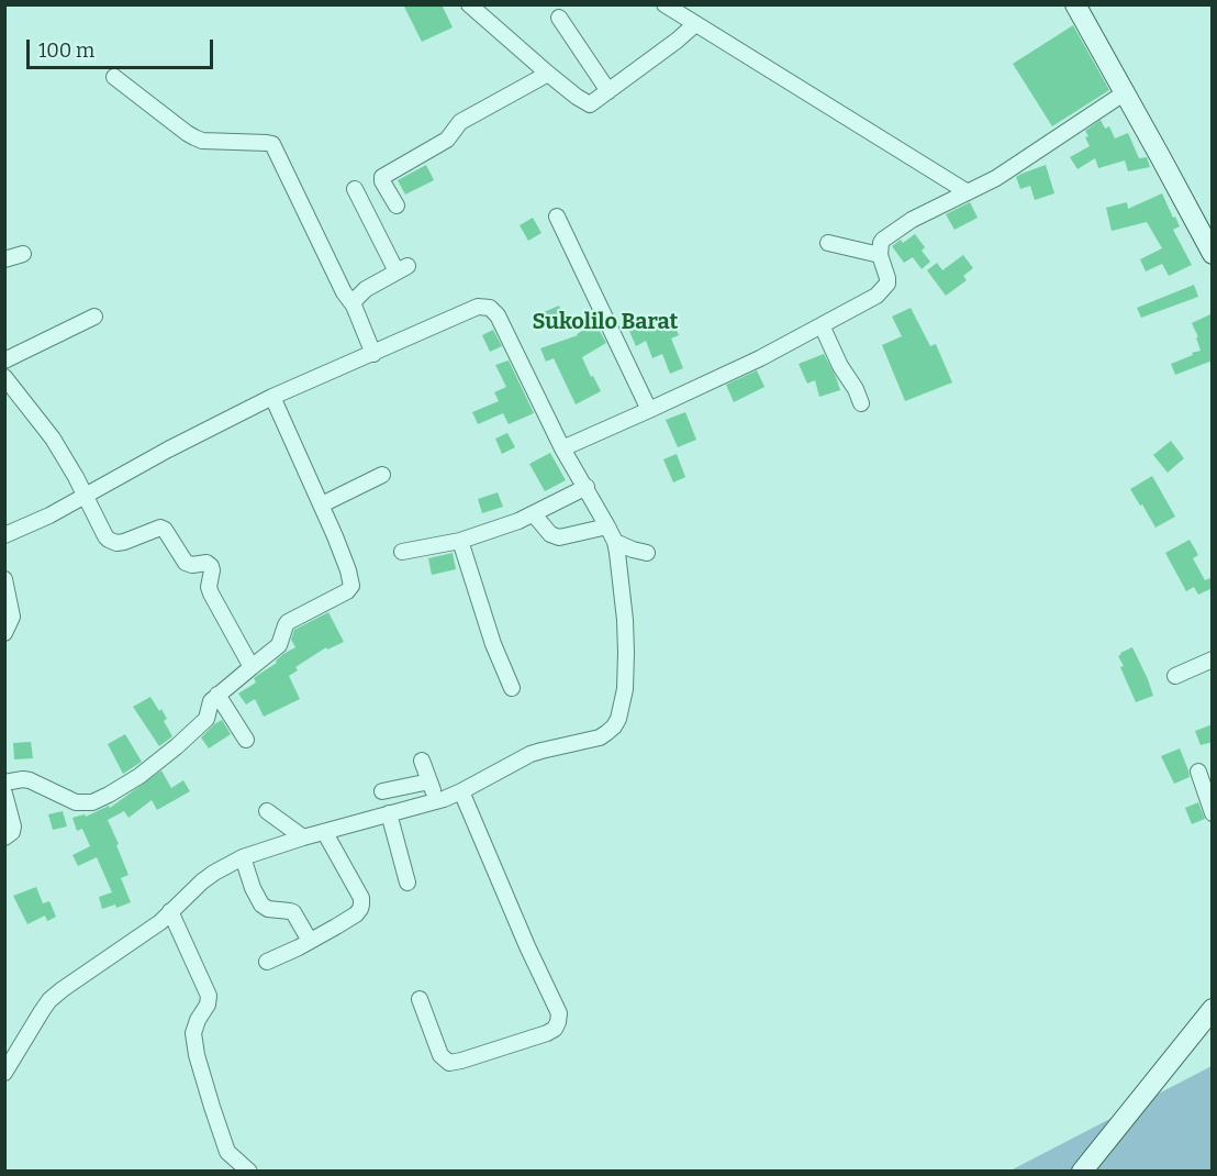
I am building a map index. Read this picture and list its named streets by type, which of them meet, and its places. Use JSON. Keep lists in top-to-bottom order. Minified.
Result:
{"districts":["Sukolilo Barat"],"scale_bar":"100 m"}
